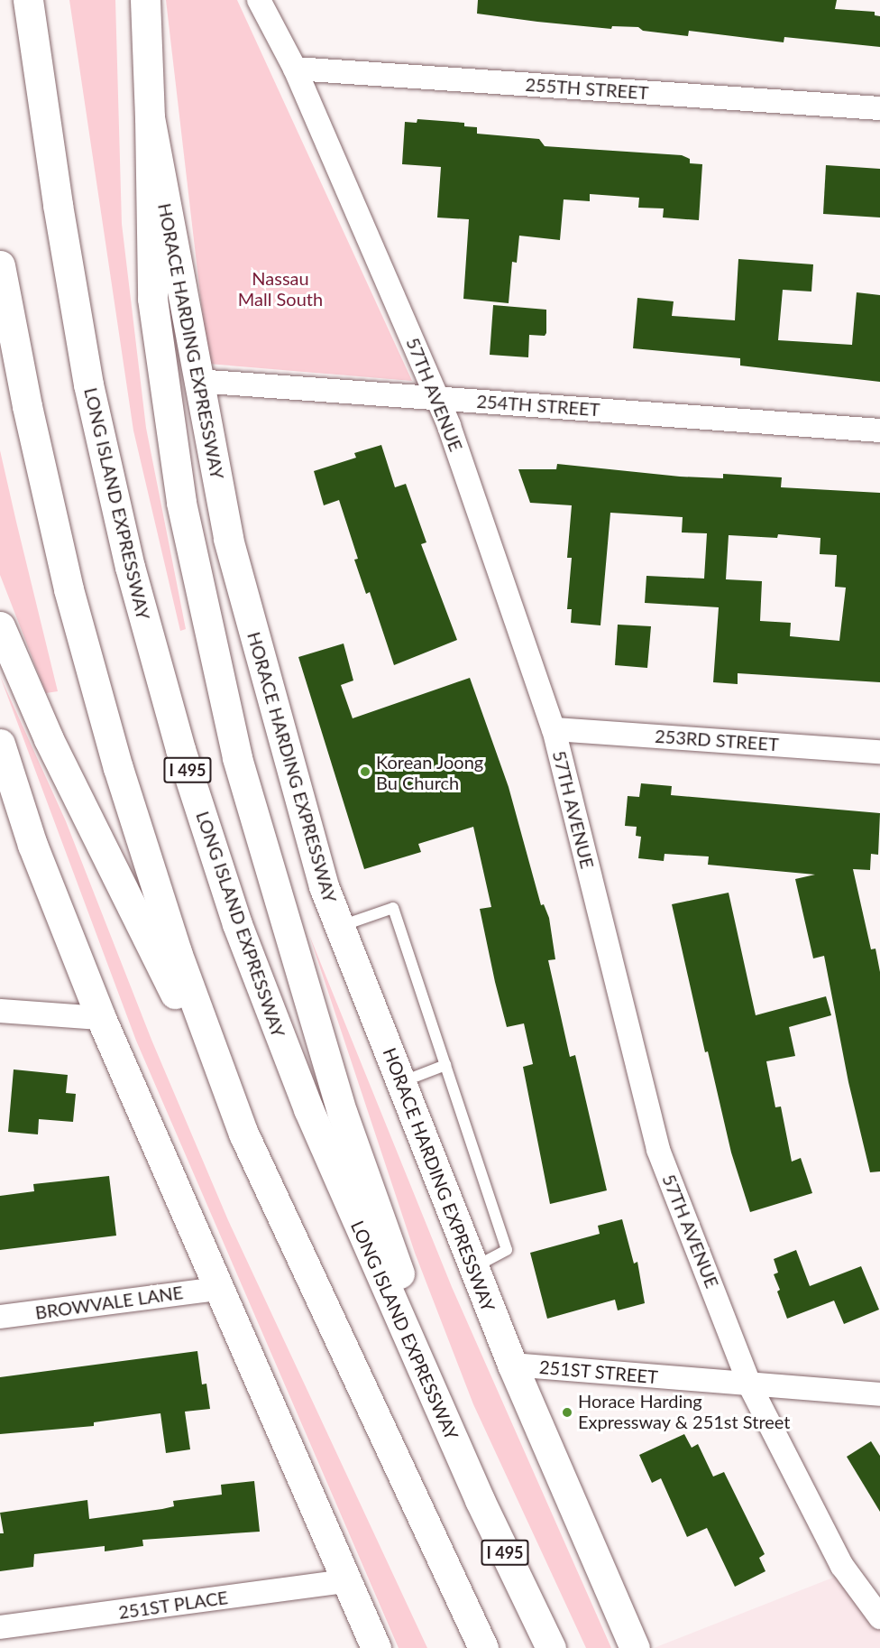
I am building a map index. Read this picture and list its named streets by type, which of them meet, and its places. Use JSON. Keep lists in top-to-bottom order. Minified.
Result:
{"streets":{"main road":["HORACE HARDING EXPRESSWAY","LONG ISLAND EXPRESSWAY","I 495"],"street":["255TH STREET","57TH AVENUE","254TH STREET","253RD STREET","BROWVALE LANE","251ST STREET","251ST PLACE"]},"crossings":[["255TH STREET","57TH AVENUE"],["HORACE HARDING EXPRESSWAY","254TH STREET"],["HORACE HARDING EXPRESSWAY","251ST STREET"],["57TH AVENUE","254TH STREET"],["57TH AVENUE","253RD STREET"],["57TH AVENUE","251ST STREET"]],"parks":["Nassau Mall South"],"places":["Korean Joong Bu Church","Horace Harding Expressway & 251st Street"]}
